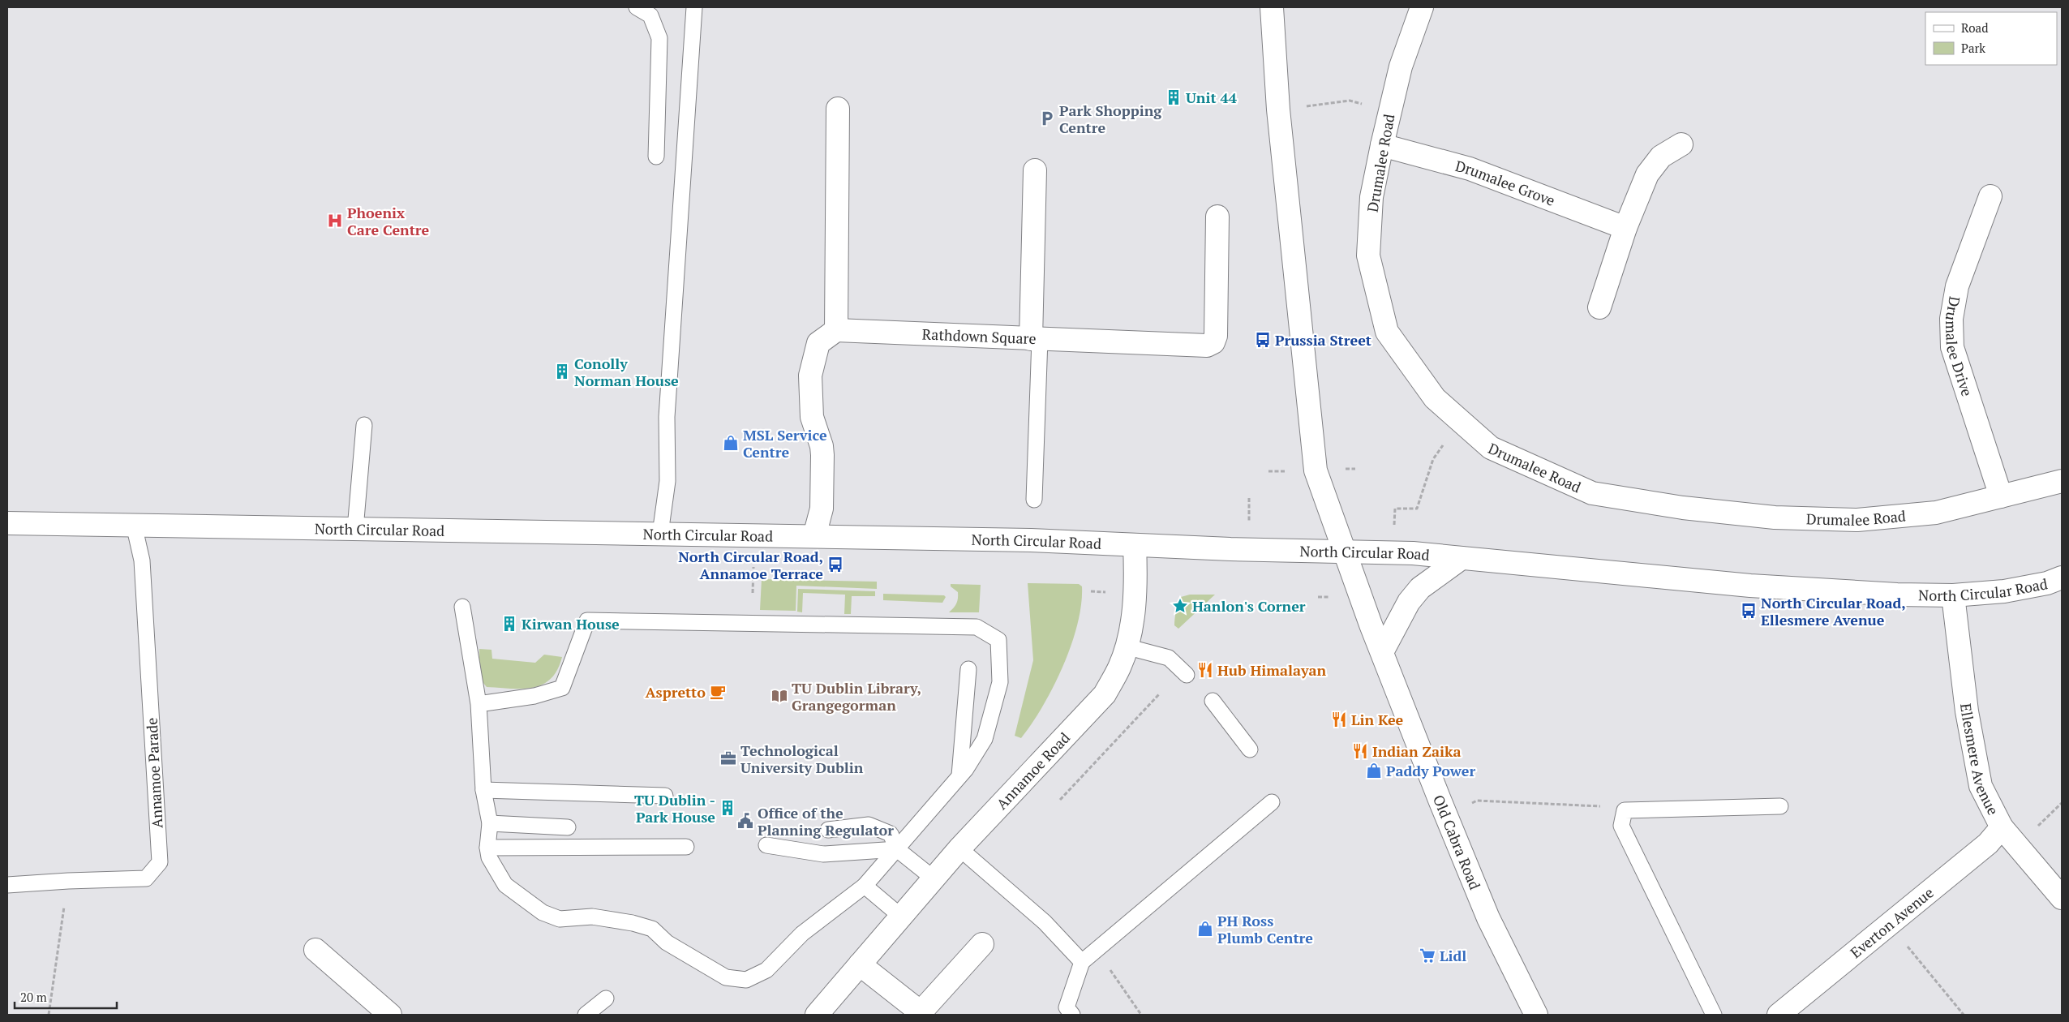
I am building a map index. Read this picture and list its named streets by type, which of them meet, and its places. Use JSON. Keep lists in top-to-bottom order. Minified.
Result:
{"streets":{"street":["Drumalee Road","Drumalee Grove","Rathdown Square","Drumalee Drive","North Circular Road","Ellesmere Avenue","Annamoe Road","Old Cabra Road","Everton Avenue"],"lane":["Annamoe Parade"]},"crossings":[["Drumalee Road","Drumalee Grove"],["Drumalee Road","Drumalee Drive"],["North Circular Road","Ellesmere Avenue"],["North Circular Road","Annamoe Road"],["North Circular Road","Annamoe Parade"],["North Circular Road","Old Cabra Road"],["Ellesmere Avenue","Everton Avenue"]],"places":{"building":["Unit 44","Conolly Norman House","Kirwan House","TU Dublin - Park House"],"parking":["Park Shopping Centre"],"hospital":["Phoenix Care Centre"],"bus stop":["Prussia Street","North Circular Road, Annamoe Terrace","North Circular Road, Ellesmere Avenue"],"shop":["MSL Service Centre","Paddy Power","PH Ross Plumb Centre"],"place":["Hanlon's Corner"],"restaurant":["Hub Himalayan","Lin Kee","Indian Zaika"],"cafe":["Aspretto"],"library":["TU Dublin Library, Grangegorman"],"office":["Technological University Dublin"],"public building":["Office of the Planning Regulator"],"supermarket":["Lidl"]},"legend":["Road","Park"],"scale_bar":"20 m"}
